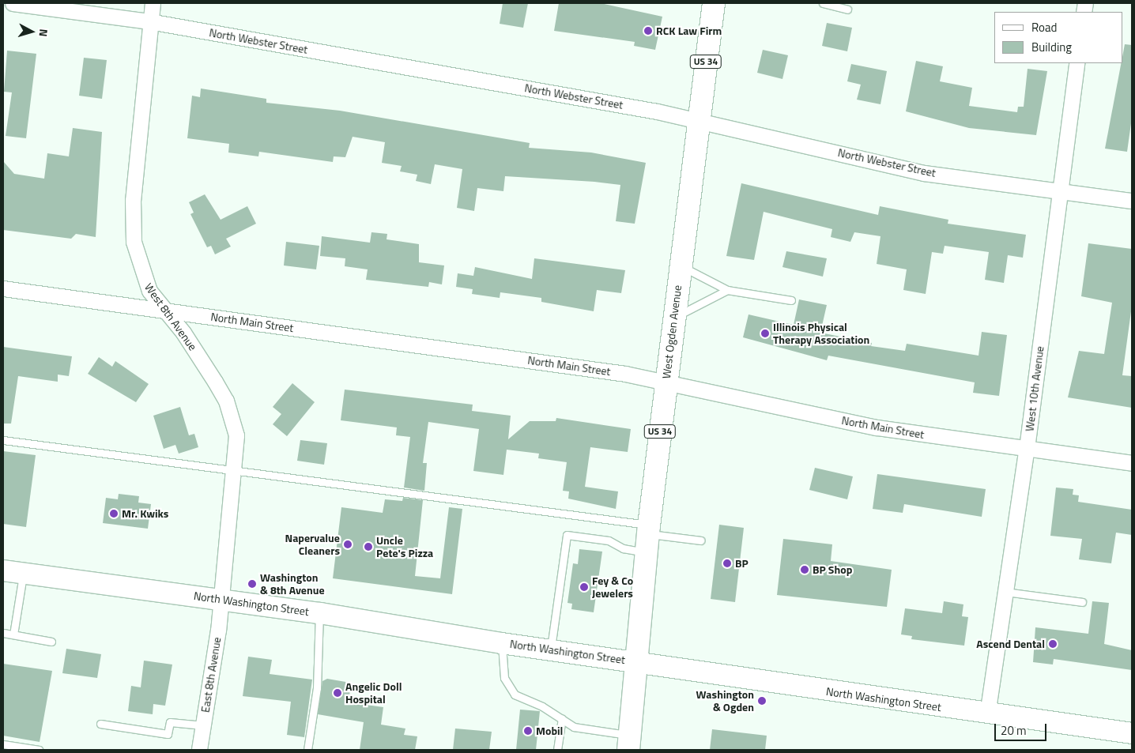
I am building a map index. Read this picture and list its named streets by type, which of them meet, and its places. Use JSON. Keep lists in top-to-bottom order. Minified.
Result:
{"streets":{"main road":["US 34","West Ogden Avenue","North Washington Street"],"street":["North Webster Street","West 8th Avenue","North Main Street","West 10th Avenue","East 8th Avenue"]},"crossings":[["North Webster Street","West 8th Avenue"],["North Webster Street","West Ogden Avenue"],["North Webster Street","West 10th Avenue"],["US 34","West Ogden Avenue"],["US 34","North Washington Street"],["West 8th Avenue","North Main Street"],["West 8th Avenue","North Washington Street"],["West 8th Avenue","East 8th Avenue"],["North Main Street","West Ogden Avenue"],["North Main Street","West 10th Avenue"],["West Ogden Avenue","North Washington Street"],["West 10th Avenue","North Washington Street"],["North Washington Street","East 8th Avenue"]],"places":["RCK Law Firm","Illinois Physical Therapy Association","Mr. Kwiks","Napervalue Cleaners","Uncle Pete's Pizza","BP","BP Shop","Washington & 8th Avenue","Fey & Co Jewelers","Ascend Dental","Angelic Doll Hospital","Washington & Ogden","Mobil"],"legend":["Road","Building"],"scale_bar":"20 m","north":"right"}
